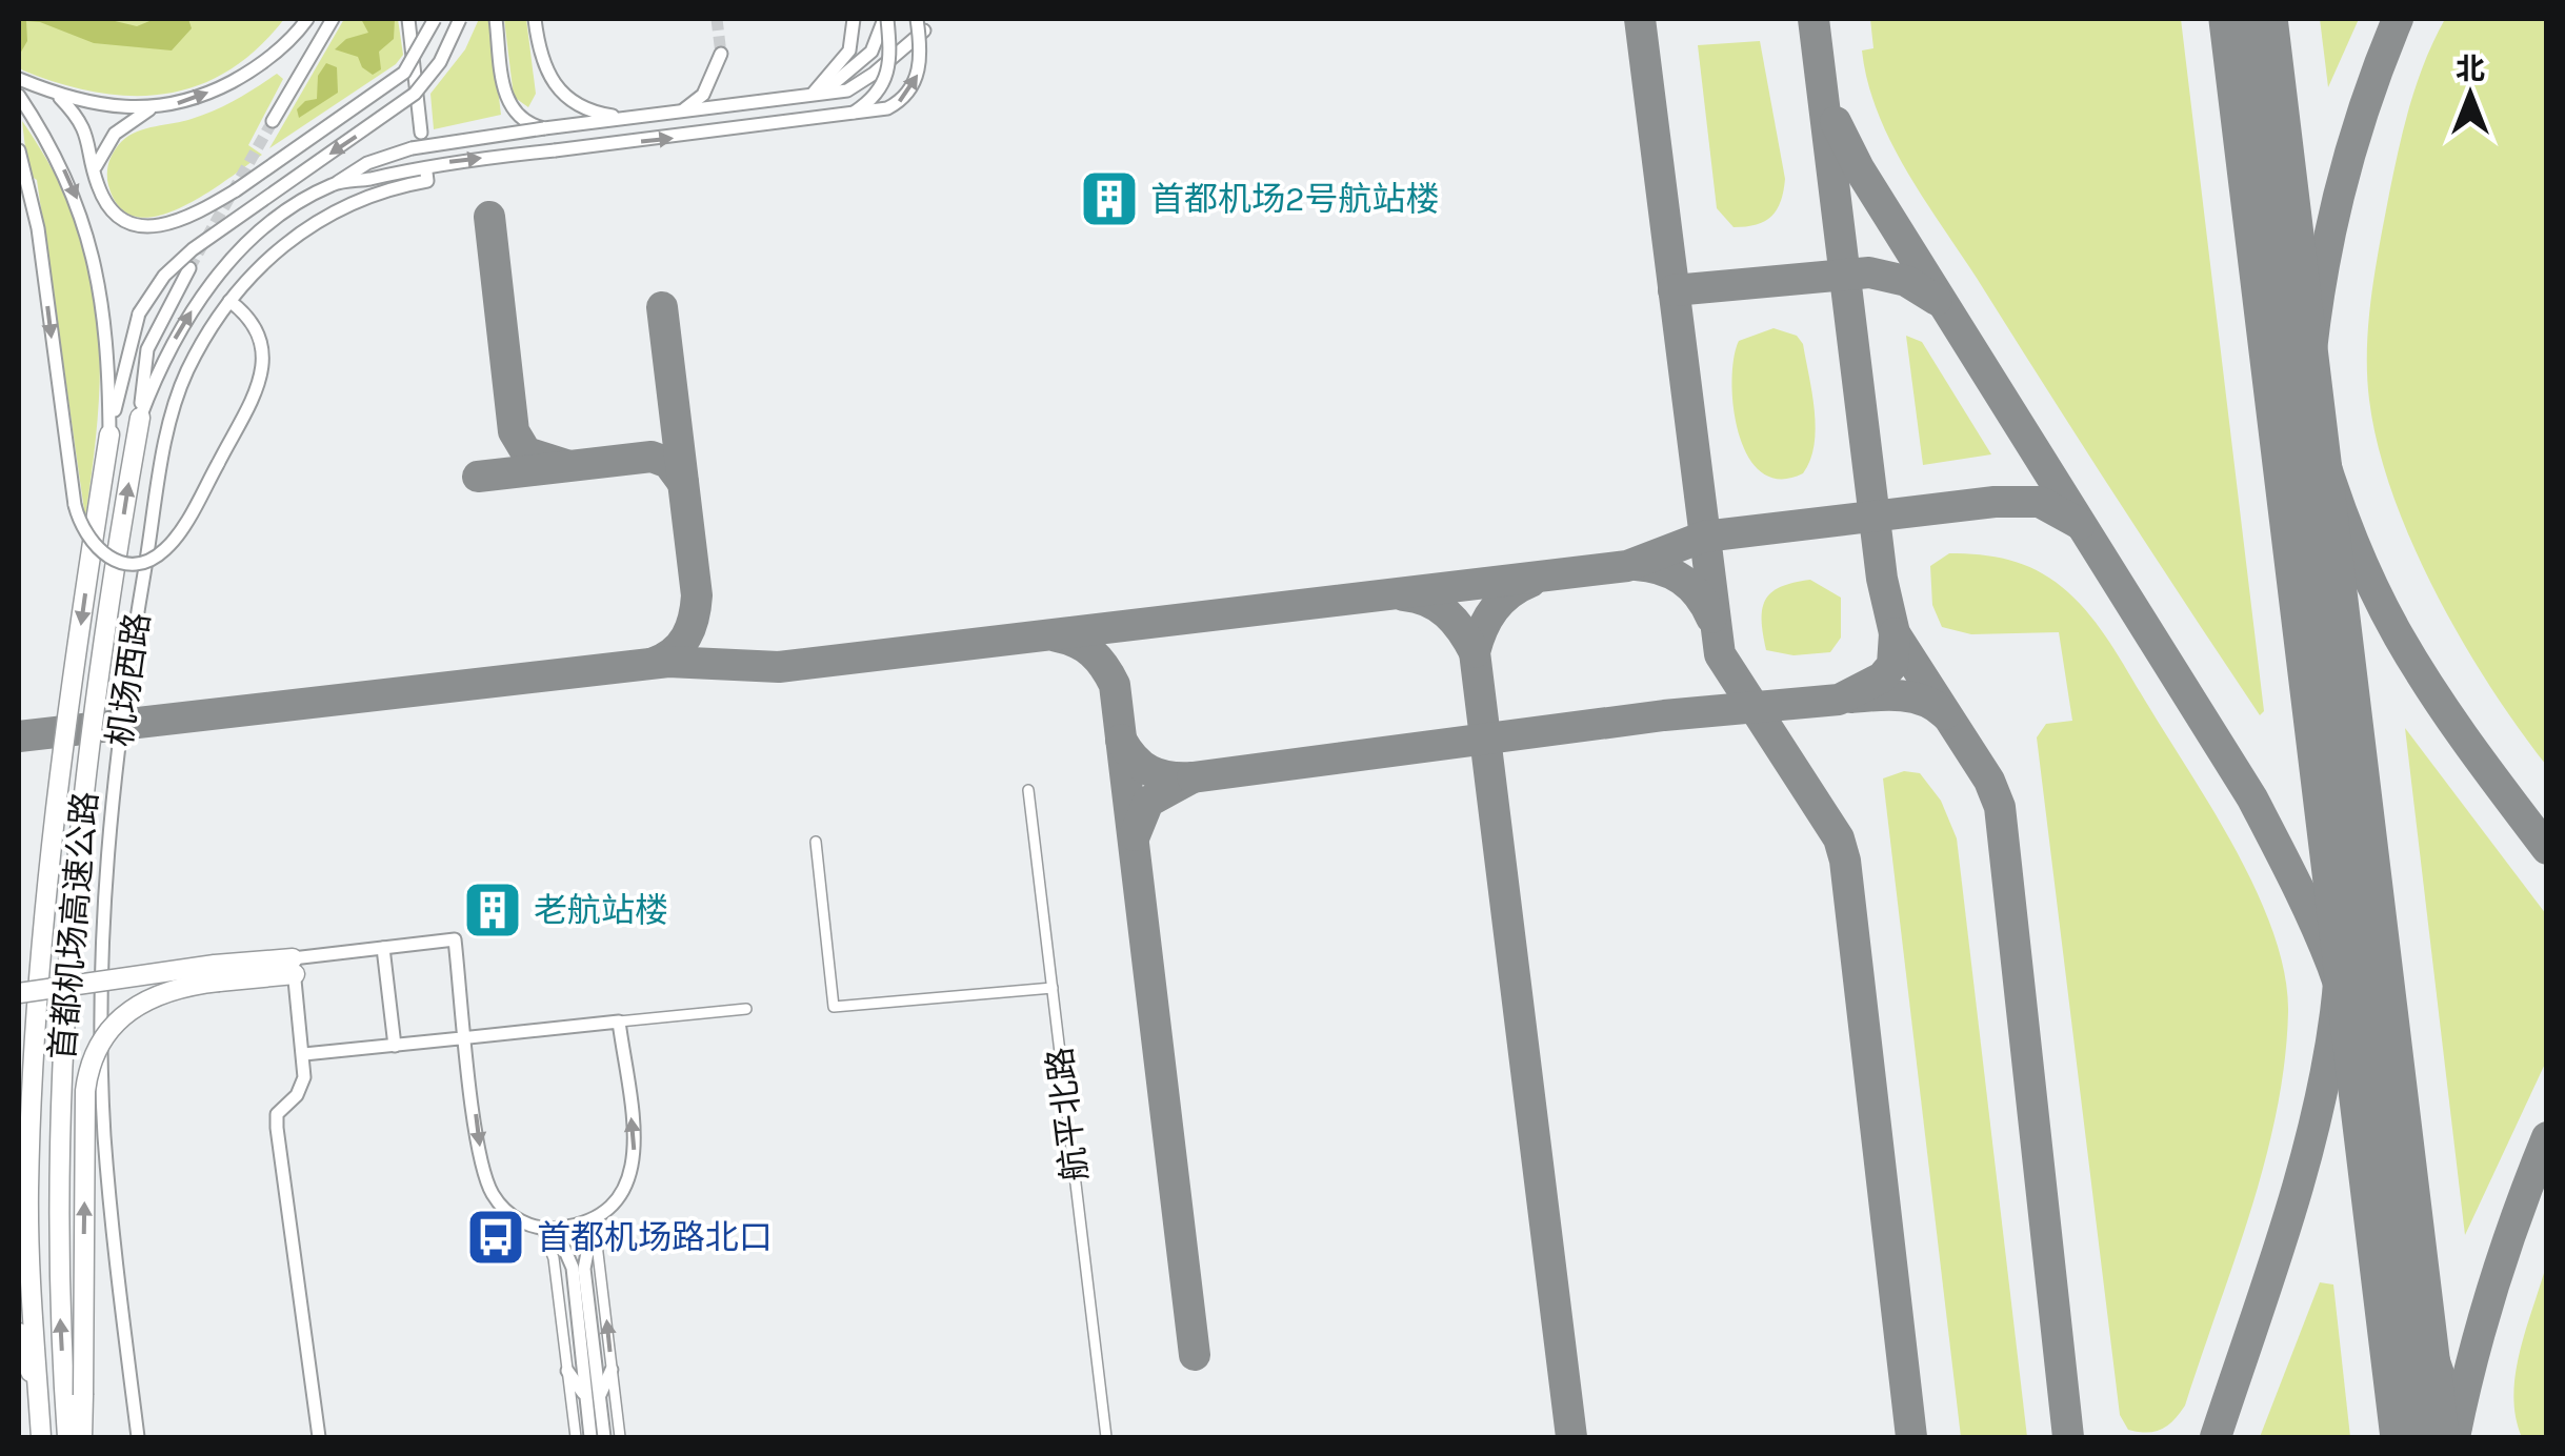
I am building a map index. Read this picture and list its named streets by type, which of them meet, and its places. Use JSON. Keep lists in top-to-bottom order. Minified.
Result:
{"streets":{"highway":["首都机场高速公路"],"street":["机场西路","航平北路"]},"places":{"building":["首都机场2号航站楼","老航站楼"],"bus stop":["首都机场路北口"]},"north":"top"}
